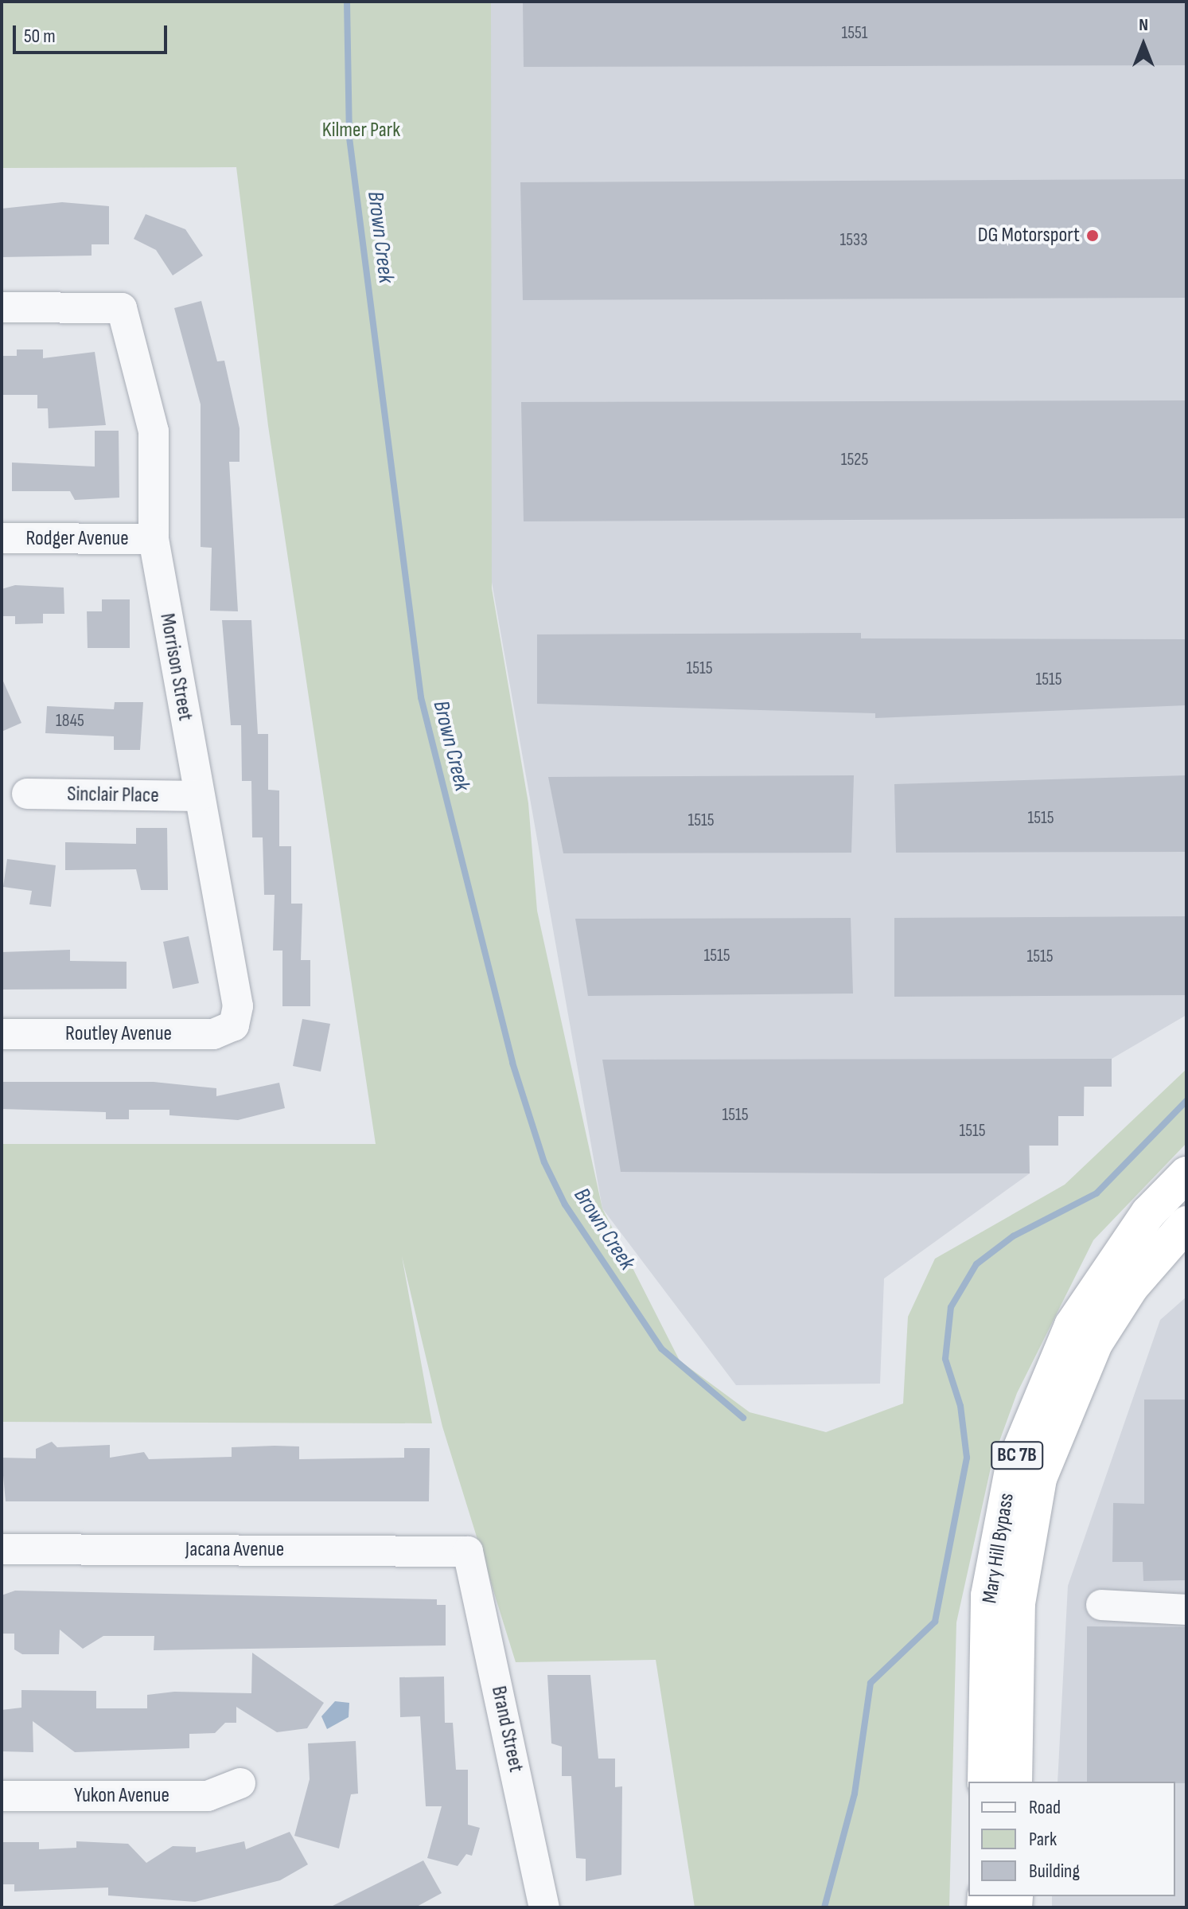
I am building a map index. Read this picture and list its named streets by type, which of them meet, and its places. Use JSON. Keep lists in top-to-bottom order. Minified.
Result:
{"streets":{"highway":["BC 7B","Mary Hill Bypass"],"street":["Rodger Avenue","Morrison Street","Sinclair Place","Routley Avenue","Jacana Avenue","Brand Street","Yukon Avenue"]},"crossings":[["Rodger Avenue","Morrison Street"],["Morrison Street","Sinclair Place"],["Morrison Street","Routley Avenue"],["Jacana Avenue","Brand Street"]],"water":["Brown Creek"],"parks":["Kilmer Park"],"places":["DG Motorsport"],"house_numbers":["1551","1533","1525","1515","1515","1845","1515","1515","1515","1515","1515","1515"],"legend":["Road","Park","Building"],"scale_bar":"50 m","north":"top"}
